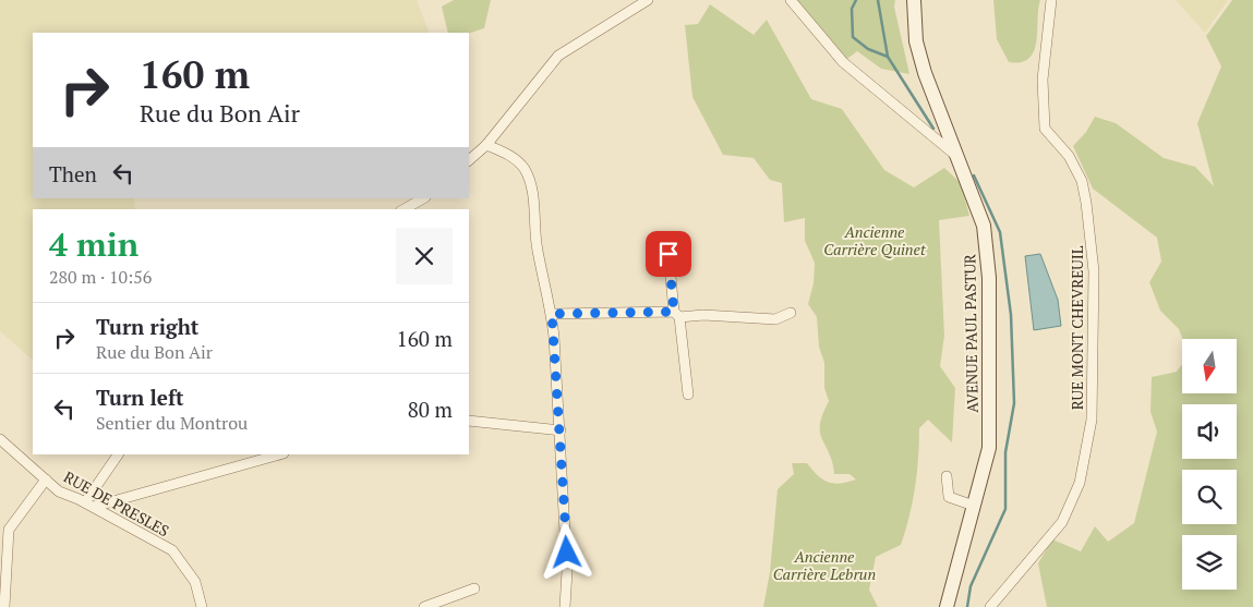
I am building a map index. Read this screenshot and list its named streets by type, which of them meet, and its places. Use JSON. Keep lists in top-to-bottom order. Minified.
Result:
{"streets":{"main road":["AVENUE PAUL PASTUR"],"street":["RUE MONT CHEVREUIL","RUE DE PRESLES"]},"parks":["Ancienne Carrière Quinet","Ancienne Carrière Lebrun"],"north":"bottom","page":{"turn":["160 m","Rue du Bon Air"],"then":"Then","heading":["4 min","280 m · 10:56"],"list":[{"name":"Turn right","note":"Rue du Bon Air","value":"160 m"},{"name":"Turn left","note":"Sentier du Montrou","value":"80 m"}]}}
